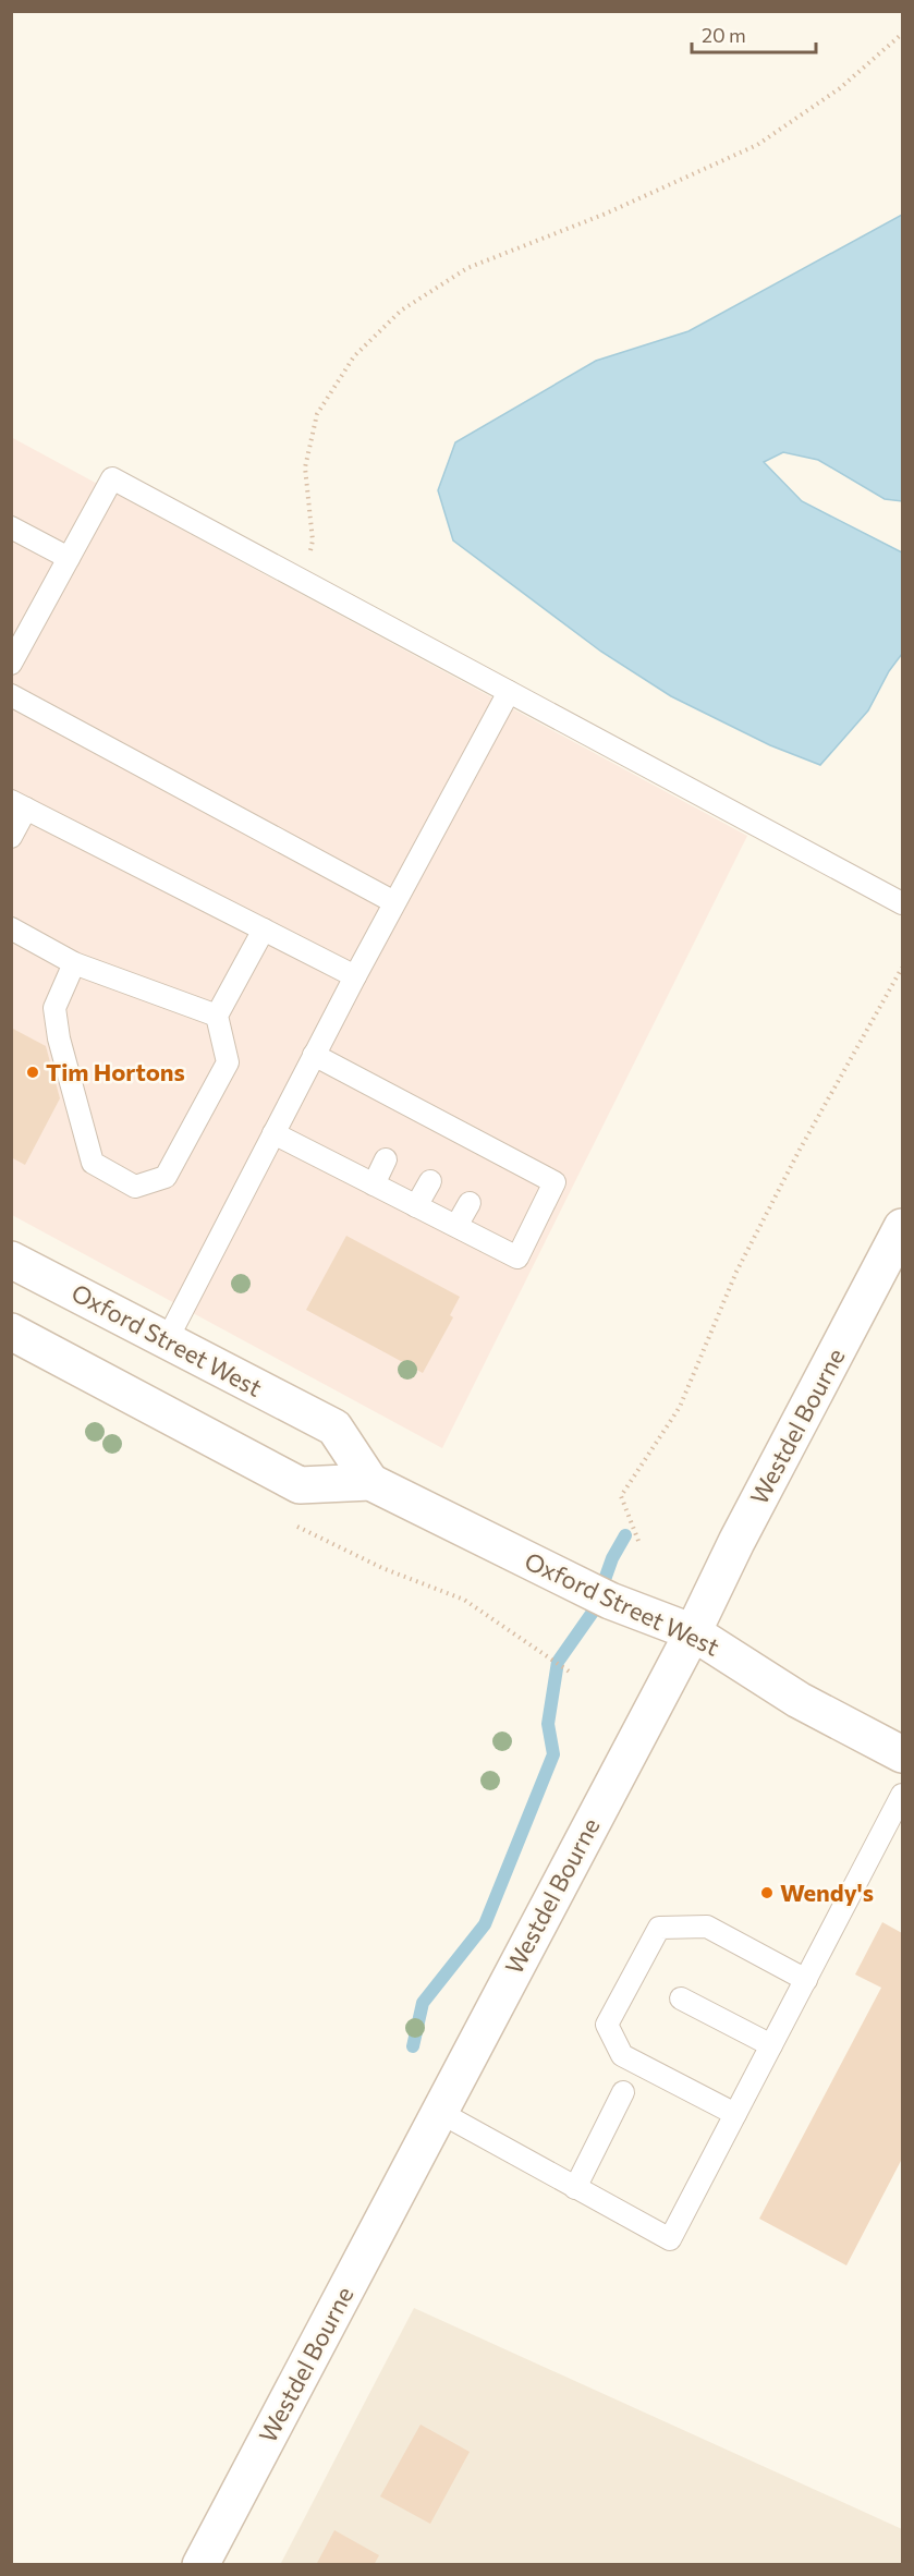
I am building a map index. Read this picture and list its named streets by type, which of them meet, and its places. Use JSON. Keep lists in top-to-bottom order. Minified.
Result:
{"streets":{"main road":["Oxford Street West","Westdel Bourne"]},"crossings":[["Oxford Street West","Westdel Bourne"]],"places":["Tim Hortons","Wendy's"],"scale_bar":"20 m"}
